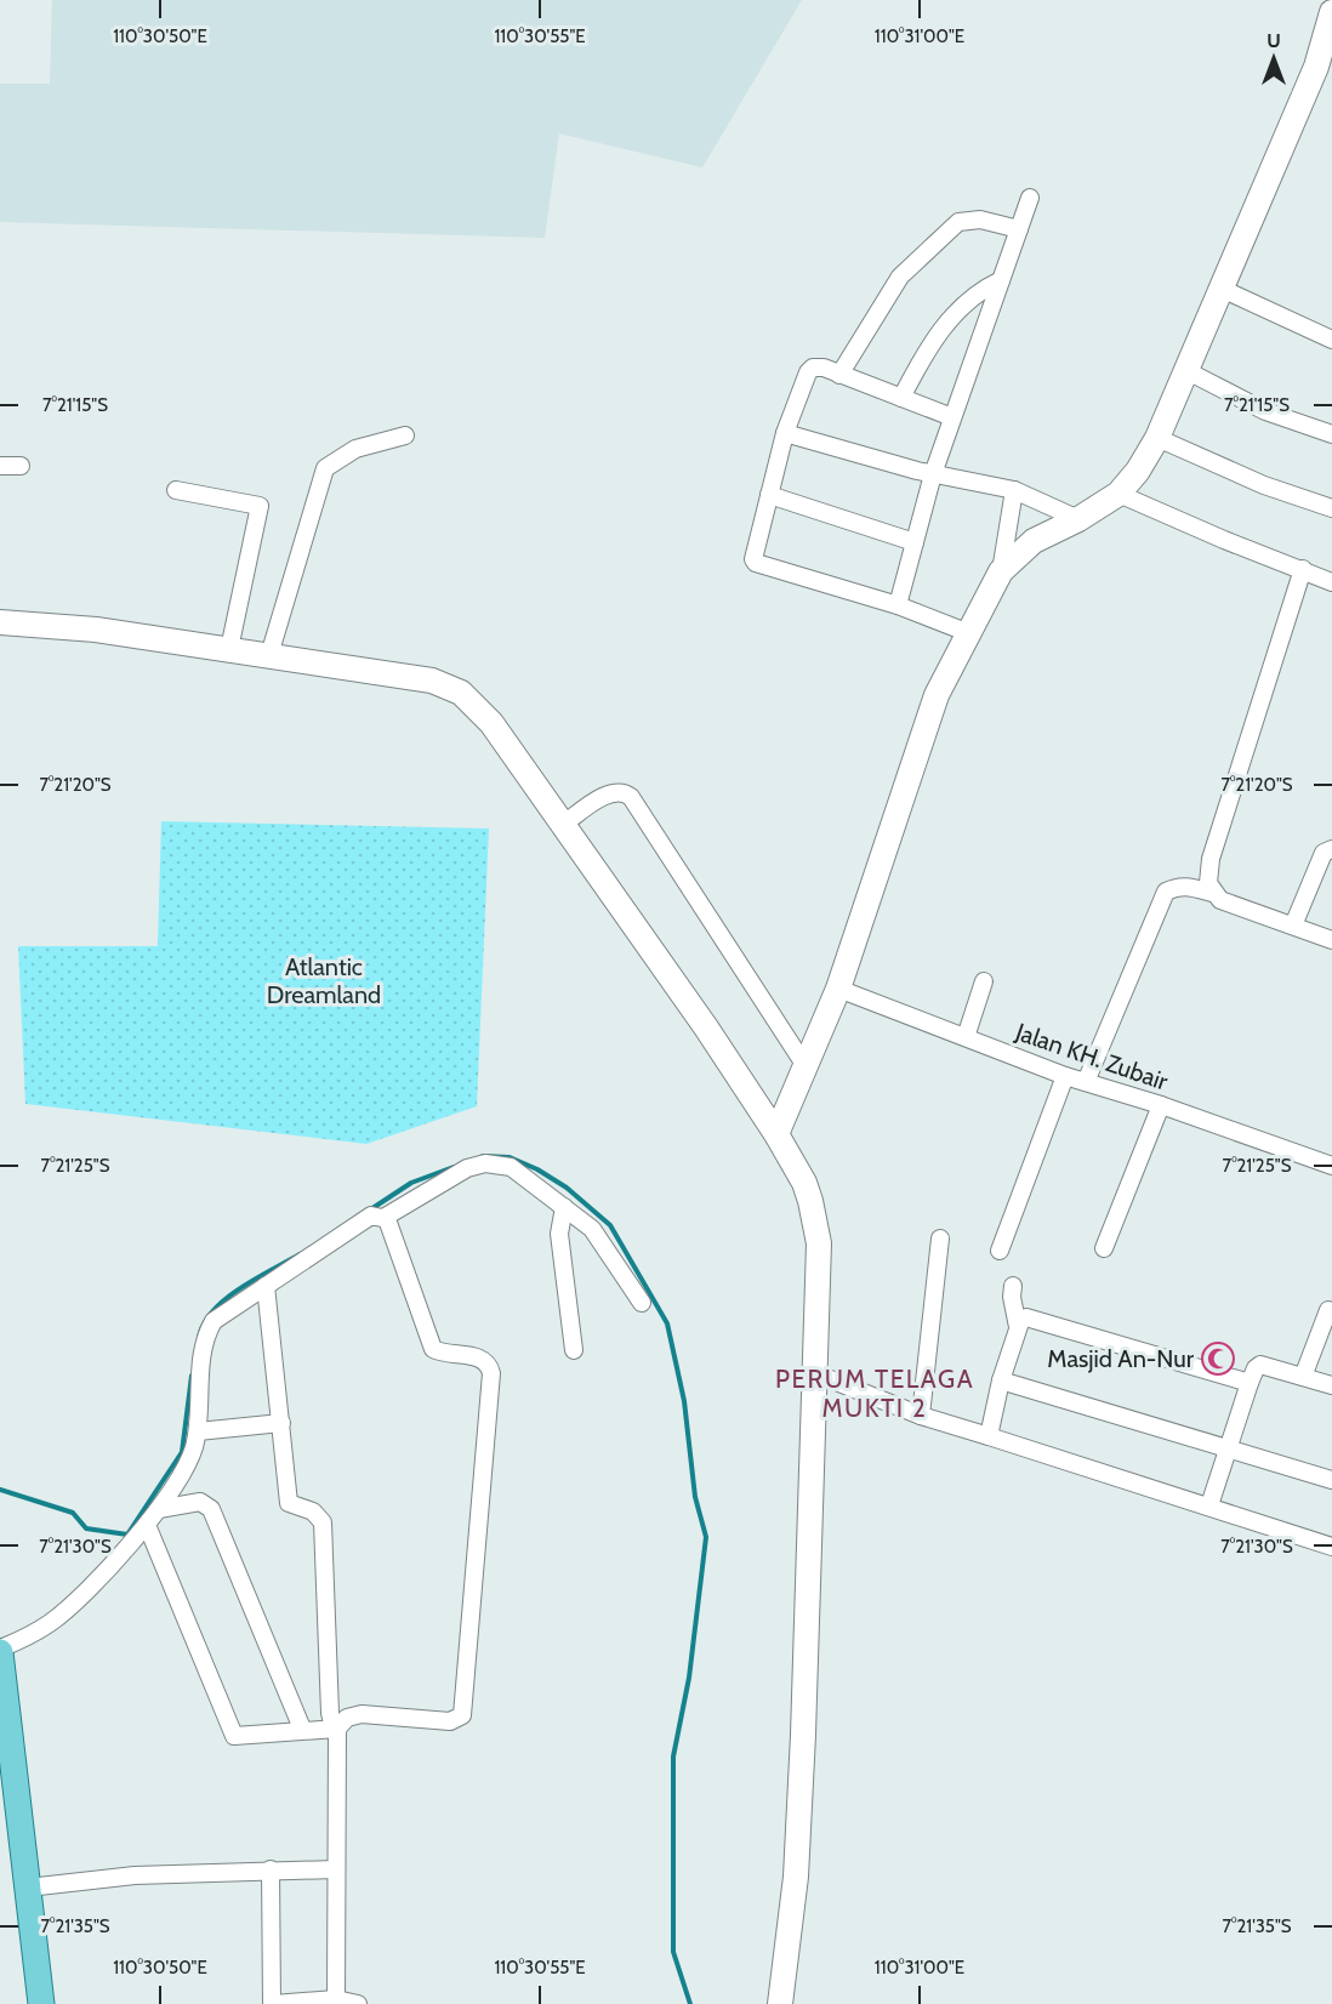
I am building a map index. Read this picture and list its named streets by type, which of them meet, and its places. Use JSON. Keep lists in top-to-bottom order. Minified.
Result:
{"streets":{"street":["Jalan KH. Zubair"]},"districts":["PERUM TELAGA MUKTI 2"],"parks":["Atlantic Dreamland"],"places":{"mosque":["Masjid An-Nur"]},"north":"top","coordinates":["110°30'50\"E","110°30'55\"E","110°31'00\"E","7°21'15\"S","7°21'20\"S","7°21'25\"S","7°21'30\"S","7°21'35\"S"]}
